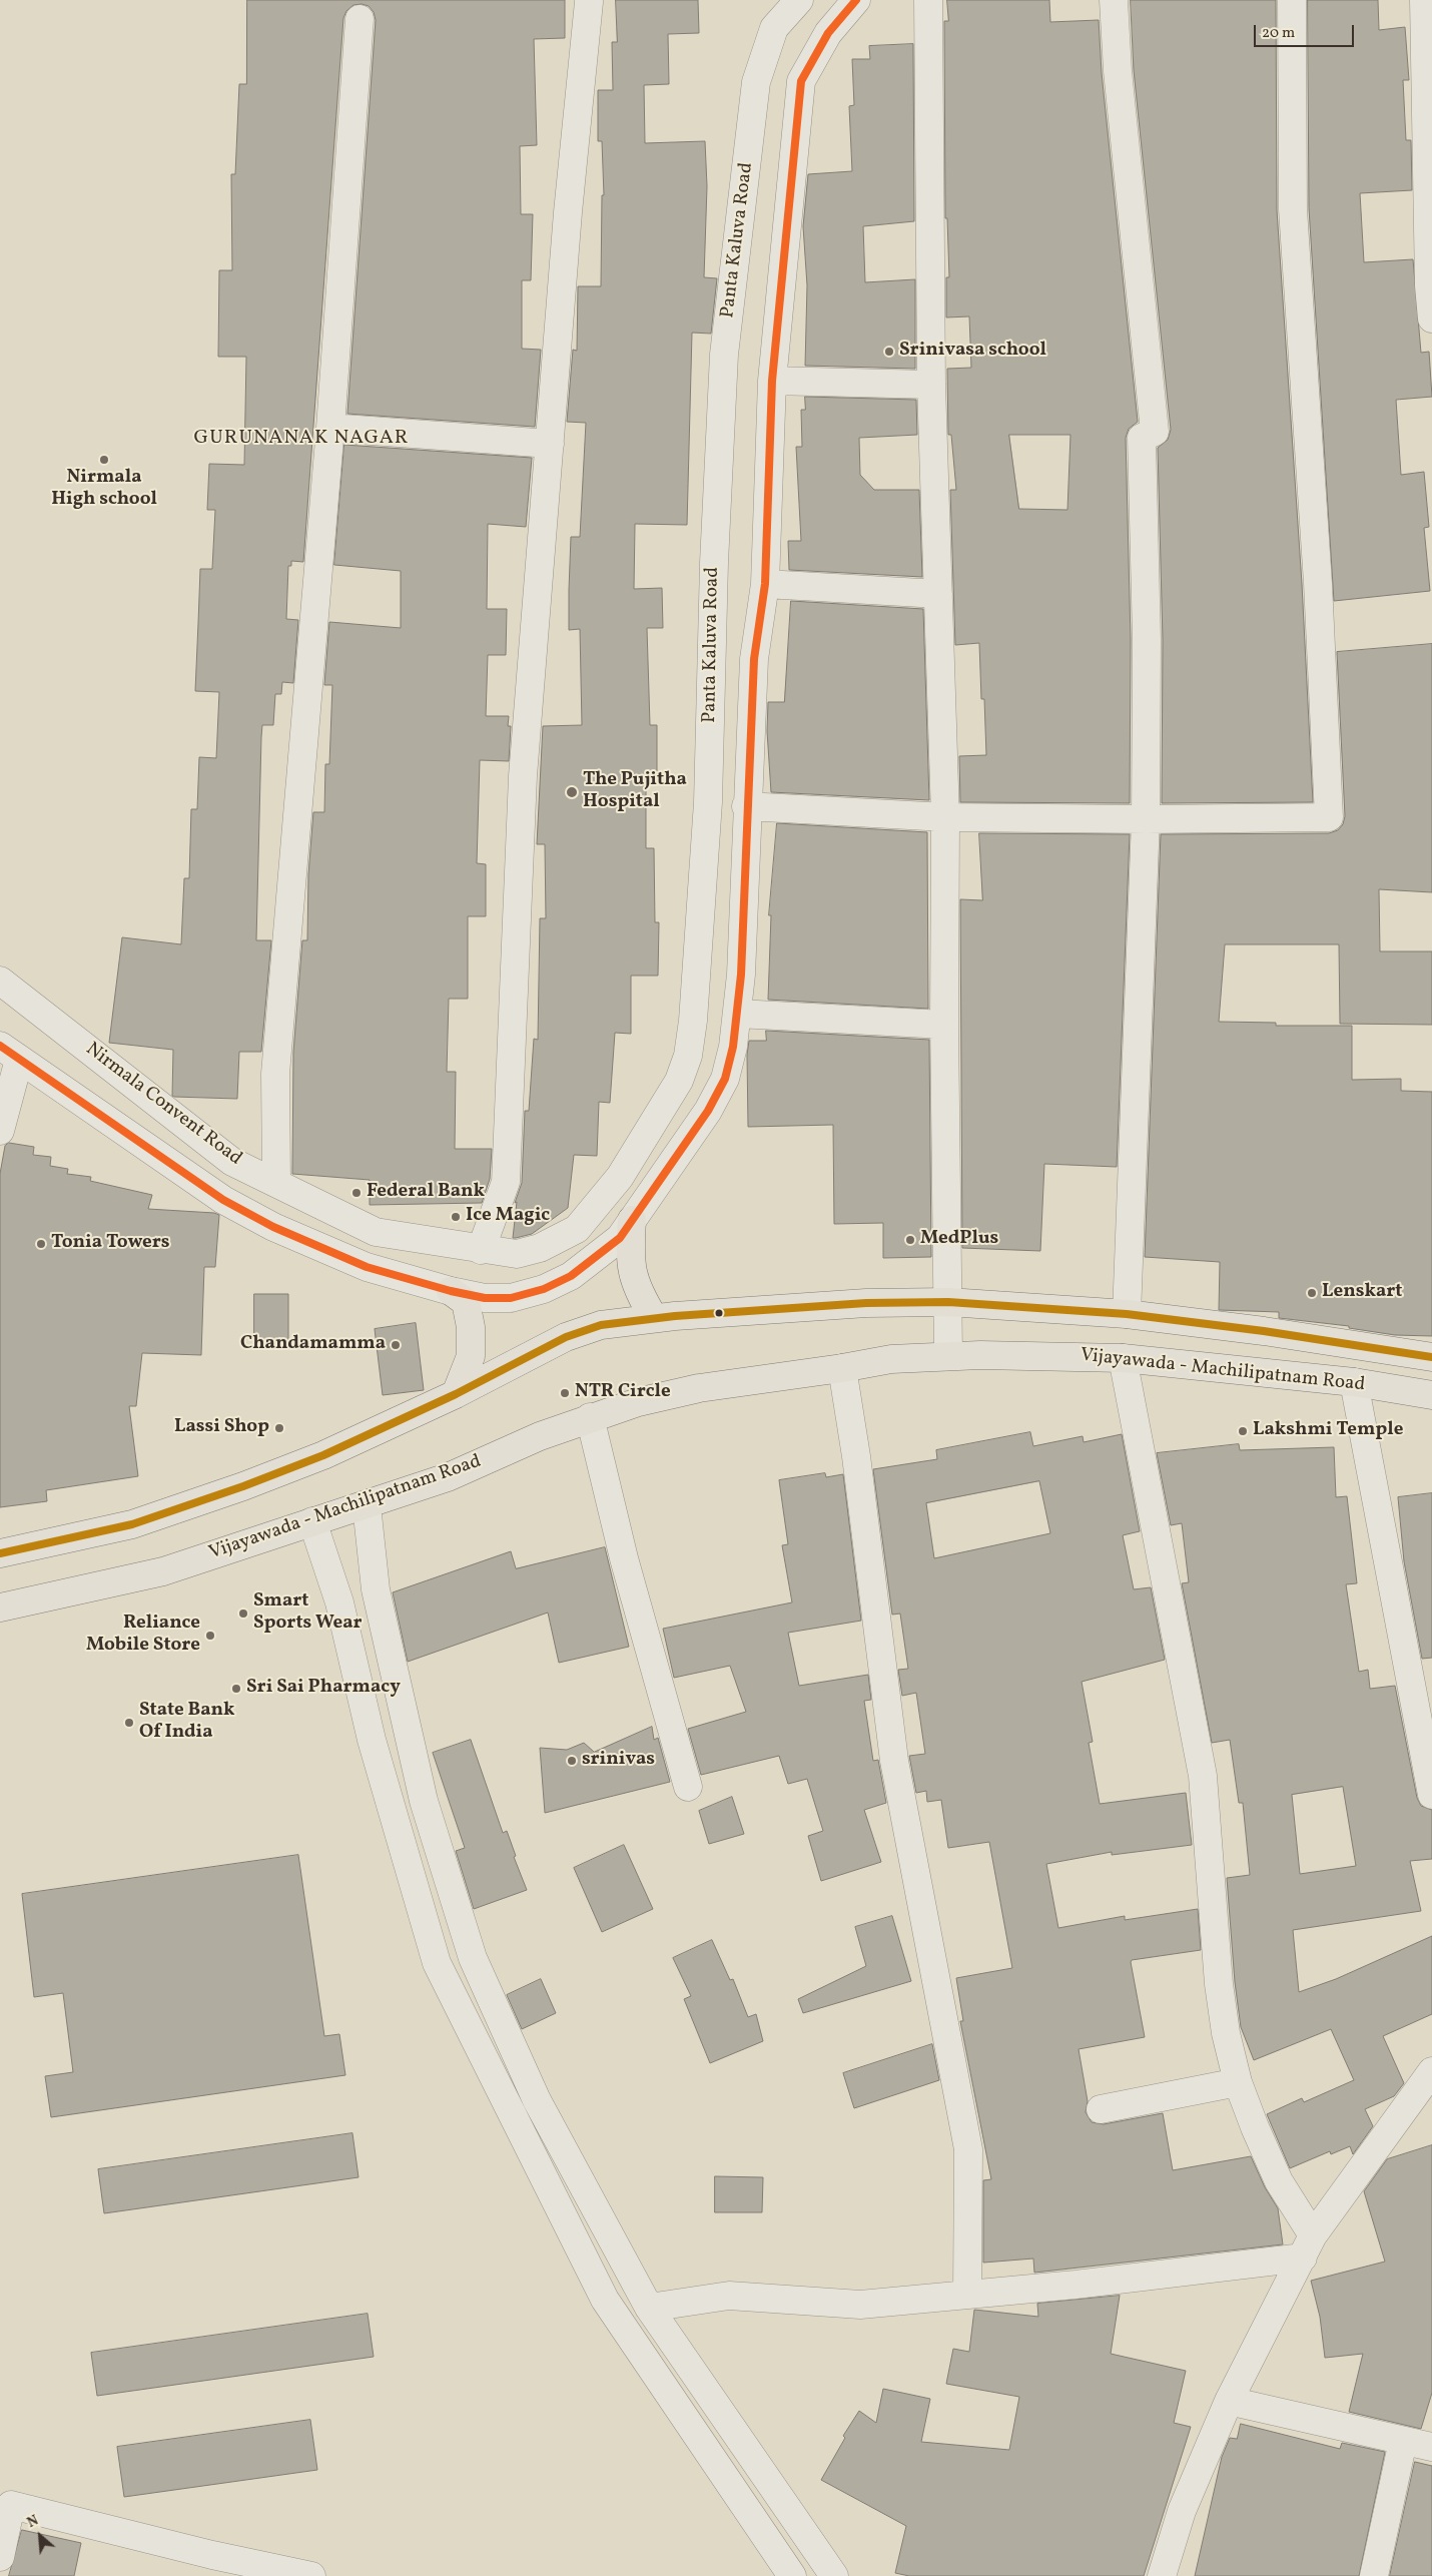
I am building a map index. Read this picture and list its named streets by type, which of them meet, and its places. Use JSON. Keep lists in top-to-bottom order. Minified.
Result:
{"streets":{"highway":["Vijayawada - Machilipatnam Road"],"street":["Panta Kaluva Road","Nirmala Convent Road"]},"crossings":[["Panta Kaluva Road","Nirmala Convent Road"]],"districts":["GURUNANAK NAGAR"],"places":["Srinivasa school","Nirmala High school","The Pujitha Hospital","Federal Bank","Ice Magic","MedPlus","Tonia Towers","Lenskart","Chandamamma","NTR Circle","Lassi Shop","Lakshmi Temple","Smart Sports Wear","Reliance Mobile Store","Sri Sai Pharmacy","State Bank Of India","srinivas"],"scale_bar":"20 m","north":"top left"}
